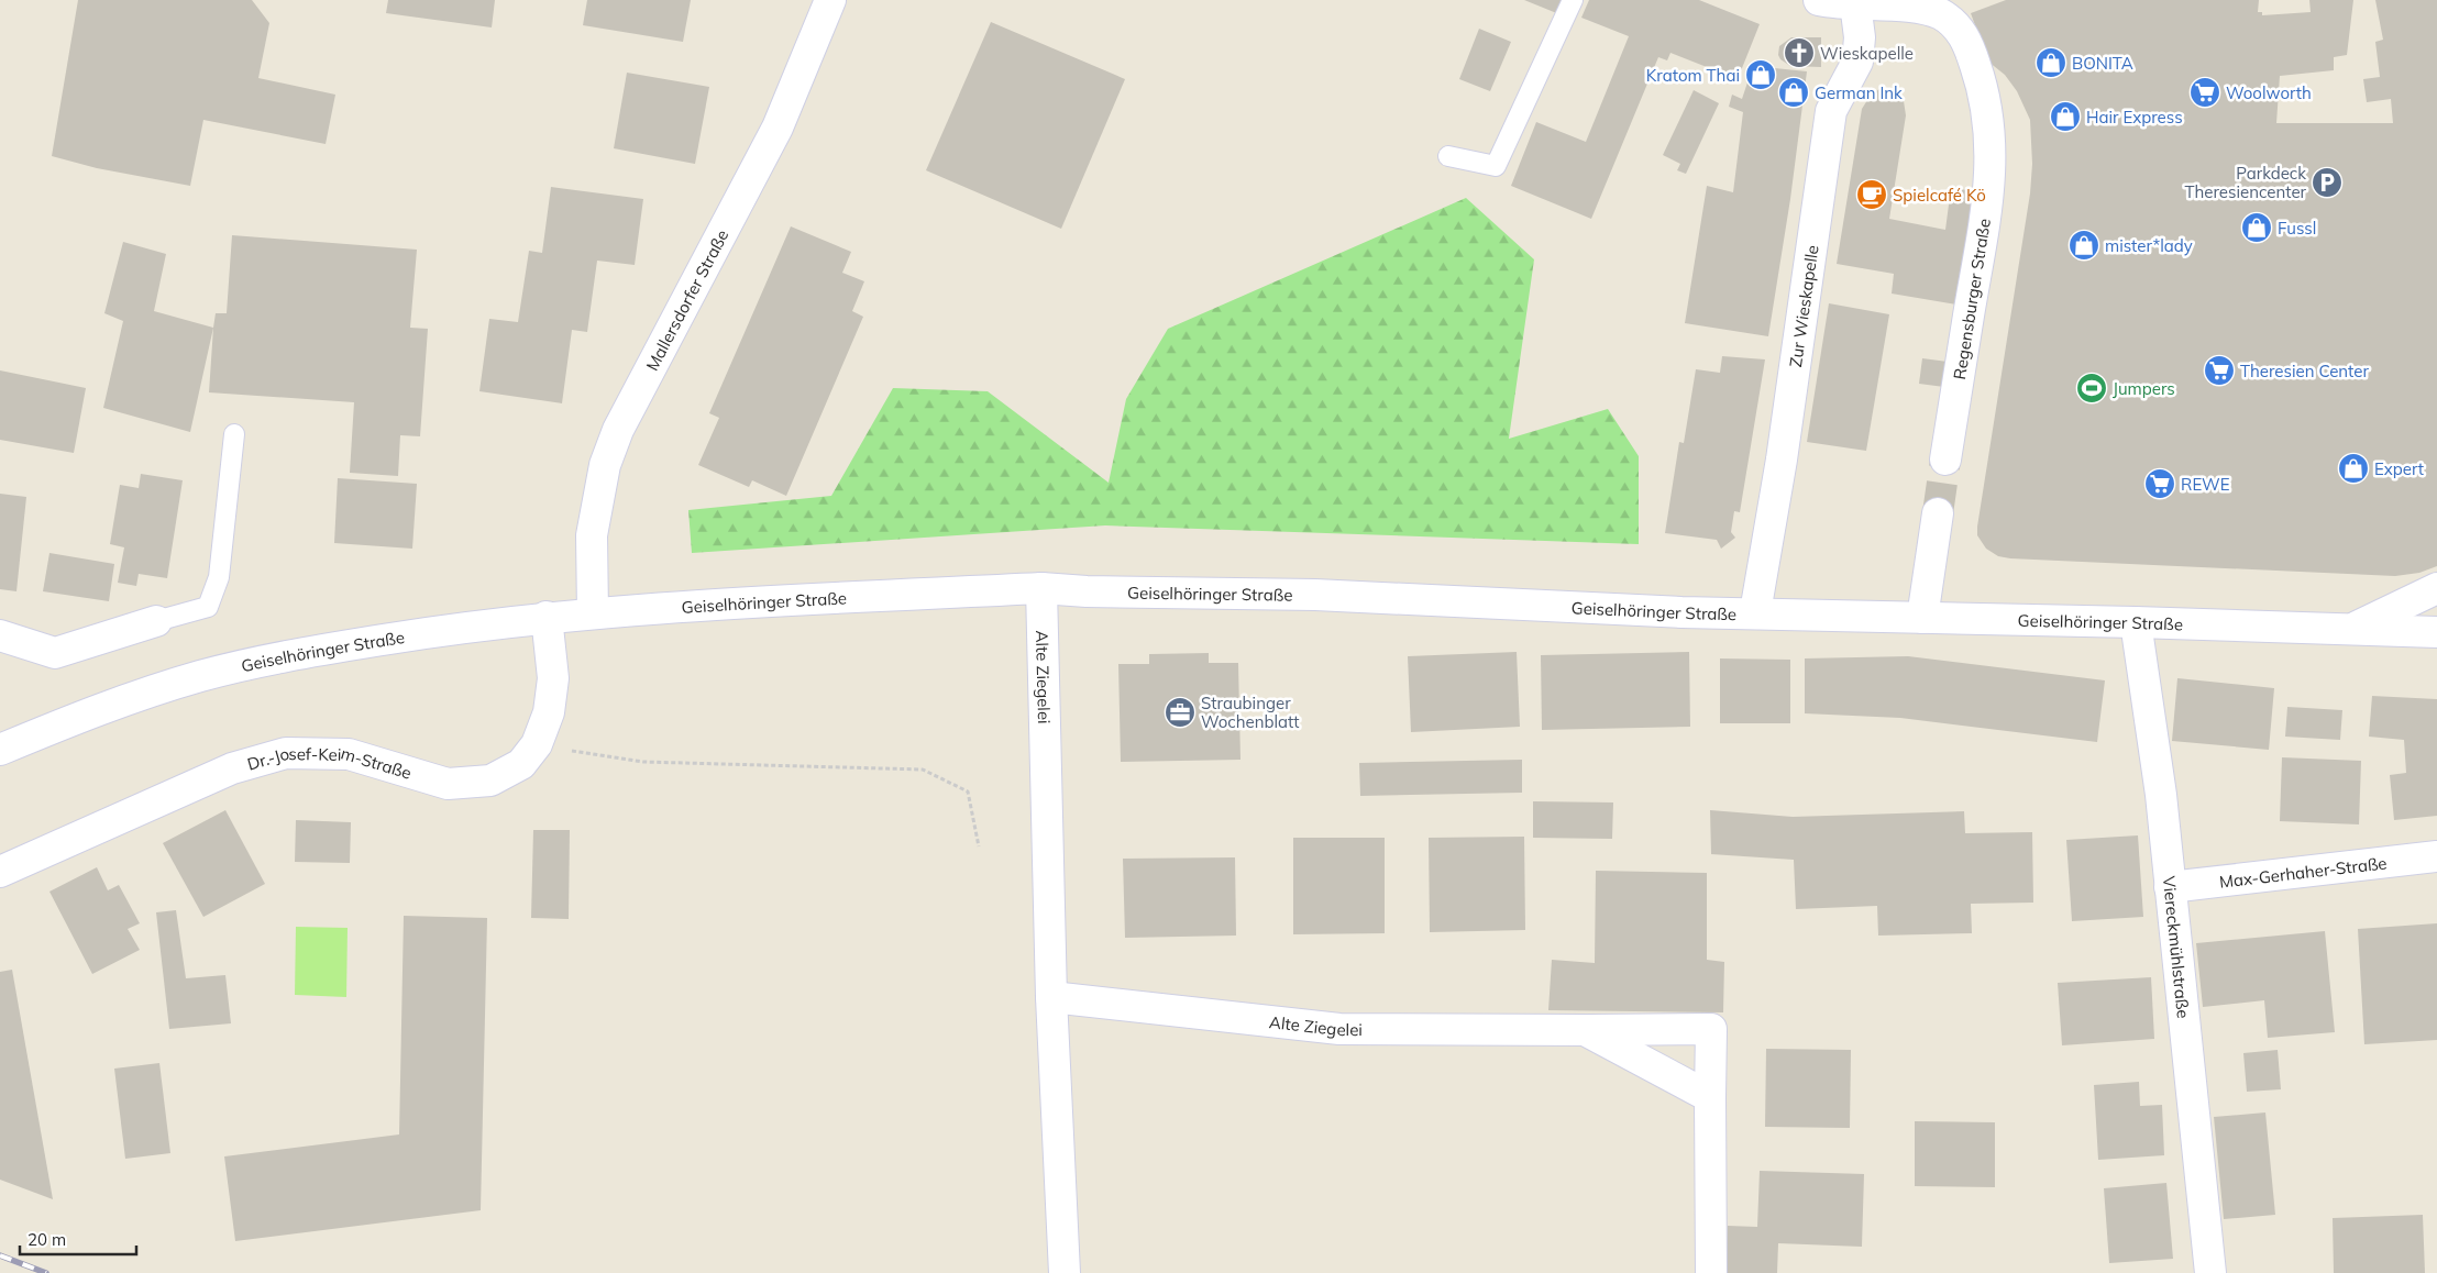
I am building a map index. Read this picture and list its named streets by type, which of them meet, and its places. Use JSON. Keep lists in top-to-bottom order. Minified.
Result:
{"streets":{"street":["Regensburger Straße","Mallersdorfer Straße","Zur Wieskapelle","Geiselhöringer Straße","Alte Ziegelei","Dr.-Josef-Keim-Straße","Max-Gerhaher-Straße","Viereckmühlstraße"]},"crossings":[["Regensburger Straße","Zur Wieskapelle"],["Mallersdorfer Straße","Geiselhöringer Straße"],["Zur Wieskapelle","Geiselhöringer Straße"],["Geiselhöringer Straße","Alte Ziegelei"],["Geiselhöringer Straße","Dr.-Josef-Keim-Straße"],["Geiselhöringer Straße","Viereckmühlstraße"],["Max-Gerhaher-Straße","Viereckmühlstraße"]],"places":{"church":["Wieskapelle"],"shop":["BONITA","Kratom Thai","German Ink","Hair Express","Fussl","mister*lady","Expert"],"supermarket":["Woolworth","Theresien Center","REWE"],"parking":["Parkdeck Theresiencenter"],"cafe":["Spielcafé Kö"],"sports":["Jumpers"],"office":["Straubinger Wochenblatt"]},"scale_bar":"20 m"}
